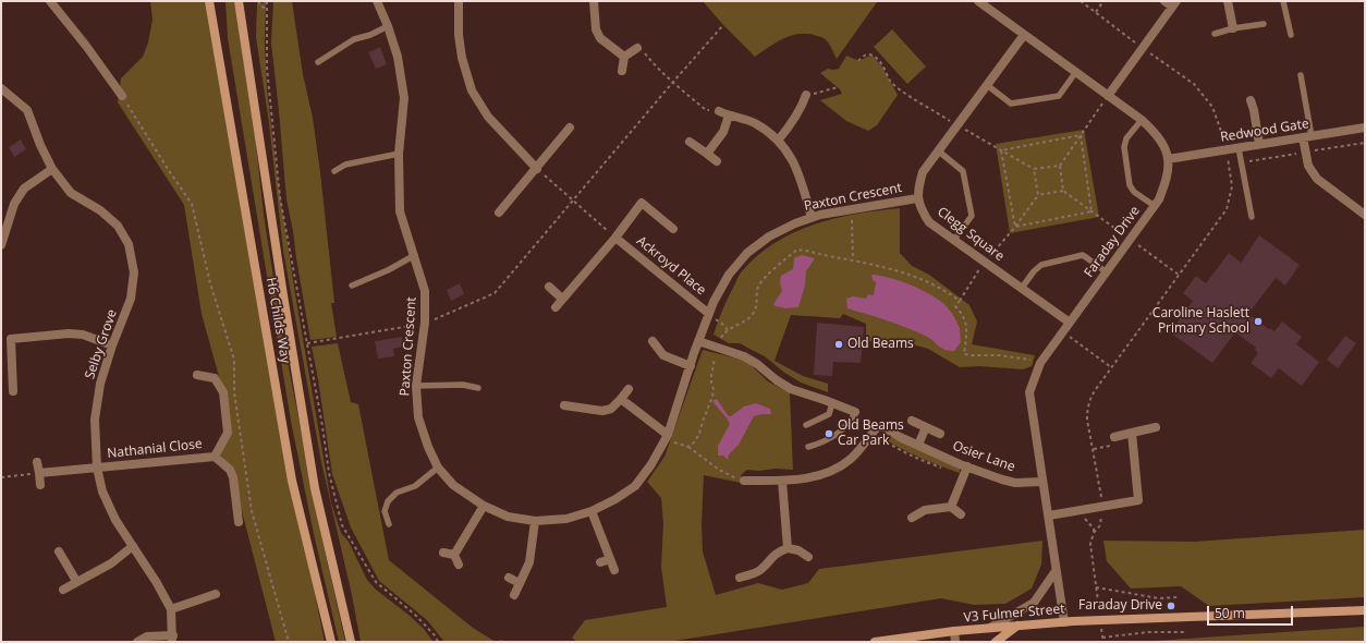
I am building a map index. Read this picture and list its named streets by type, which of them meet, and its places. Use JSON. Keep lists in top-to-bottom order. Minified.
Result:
{"streets":{"street":["Redwood Gate","Paxton Crescent","Clegg Square","Faraday Drive","Ackroyd Place","H6 Childs Way","Selby Grove","Nathanial Close","Osier Lane","V3 Fulmer Street"]},"crossings":[["Redwood Gate","Faraday Drive"],["Paxton Crescent","Clegg Square"],["Paxton Crescent","Ackroyd Place"],["Clegg Square","Faraday Drive"],["Faraday Drive","Osier Lane"],["Faraday Drive","V3 Fulmer Street"],["Selby Grove","Nathanial Close"]],"places":["Caroline Haslett Primary School","Old Beams","Old Beams Car Park","Faraday Drive"],"scale_bar":"50 m"}
